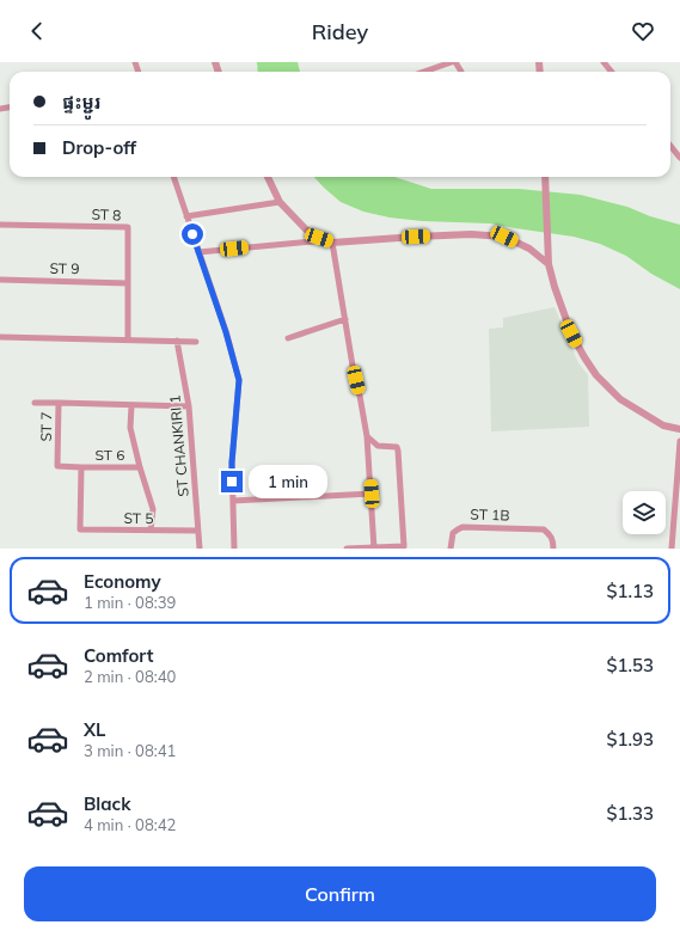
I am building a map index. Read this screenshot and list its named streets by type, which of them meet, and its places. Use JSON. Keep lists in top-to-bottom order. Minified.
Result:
{"streets":{"street":["ST 8","ST 9","ST 7","ST CHANKIRI 1","ST 6","ST 1B","ST 5"]},"crossings":[["ST 8","ST 9"],["ST 7","ST CHANKIRI 1"],["ST 7","ST 6"],["ST 7","ST 5"],["ST CHANKIRI 1","ST 5"],["ST 6","ST 5"]],"page":{"header":"Ridey","banner":["ផ្ទះម្ជូរ","Drop-off"],"bubble":"1 min","list":[{"name":"Economy","note":"1 min · 08:39","value":"$1.13"},{"name":"Comfort","note":"2 min · 08:40","value":"$1.53"},{"name":"XL","note":"3 min · 08:41","value":"$1.93"},{"name":"Black","note":"4 min · 08:42","value":"$1.33"}],"buttons":"Confirm"}}
